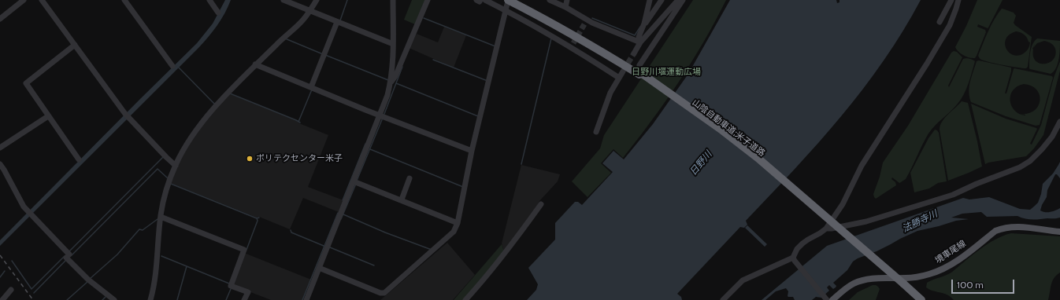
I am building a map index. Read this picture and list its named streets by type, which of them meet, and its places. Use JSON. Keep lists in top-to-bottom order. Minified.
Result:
{"streets":{"highway":["山陰自動車道;米子道路"],"main road":["境車尾線"]},"water":["日野川","法勝寺川"],"parks":["日野川堰運動広場"],"places":["ポリテクセンター米子"],"scale_bar":"100 m"}
